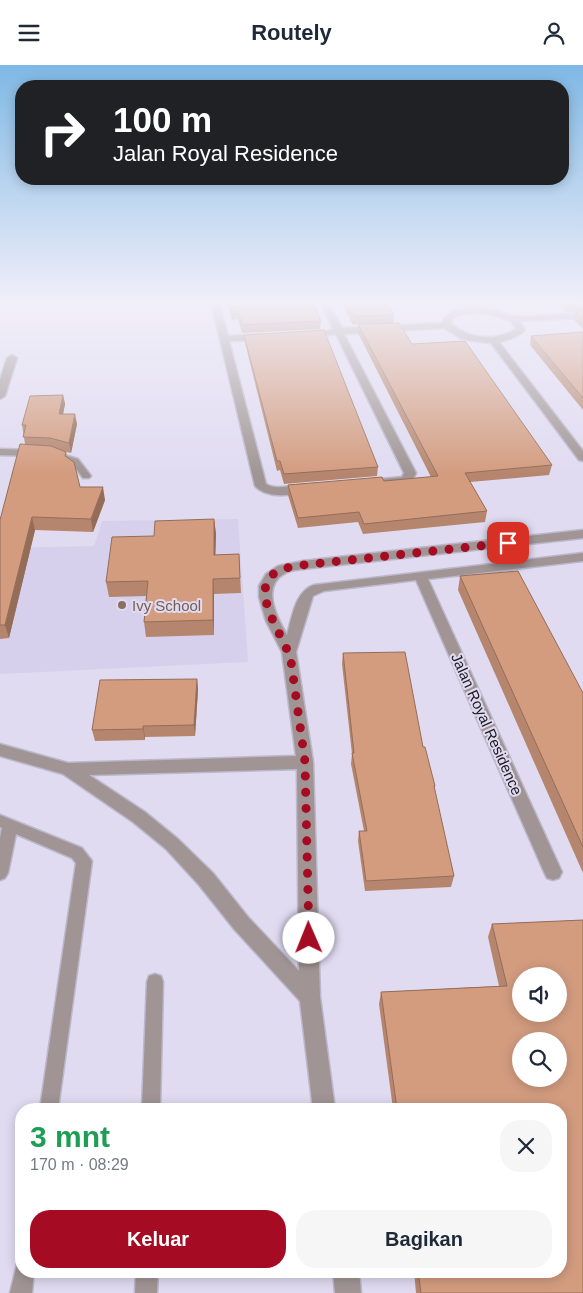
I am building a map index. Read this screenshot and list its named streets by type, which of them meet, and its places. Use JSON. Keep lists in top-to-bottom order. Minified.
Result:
{"streets":{"street":["Jalan Royal Residence"]},"places":["Ivy School"],"page":{"header":"Routely","turn":["100 m","Jalan Royal Residence"],"heading":["3 mnt","170 m · 08:29"],"buttons":["Keluar","Bagikan"]}}
